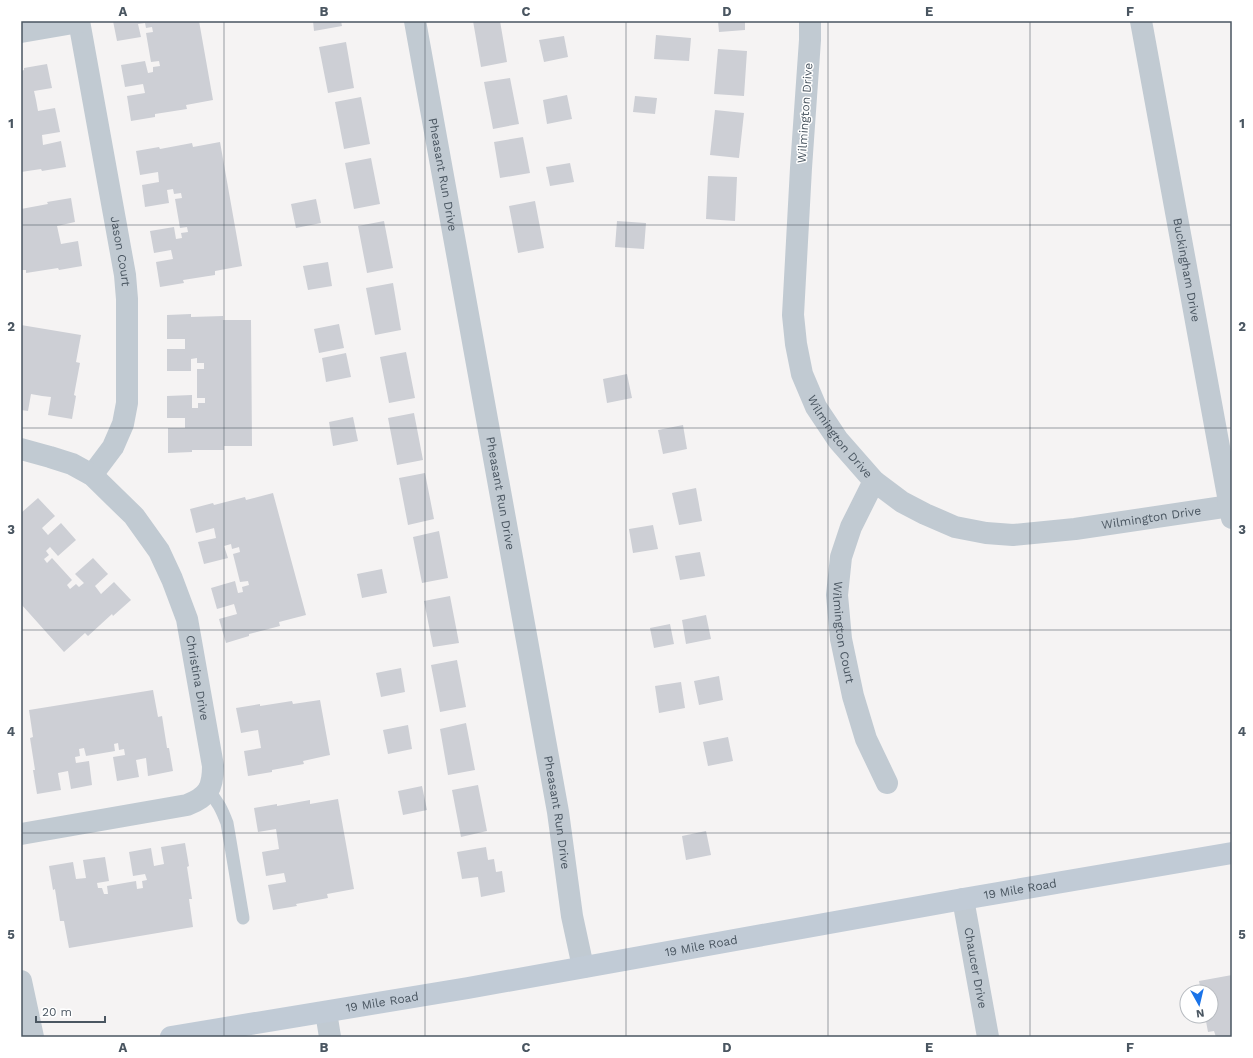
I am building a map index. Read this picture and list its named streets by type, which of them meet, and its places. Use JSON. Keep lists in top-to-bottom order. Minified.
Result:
{"streets":{"street":["Wilmington Drive","Pheasant Run Drive","Jason Court","Buckingham Drive","Wilmington Court","Christina Drive","19 Mile Road","Chaucer Drive"]},"crossings":[["Wilmington Drive","Buckingham Drive"],["Wilmington Drive","Wilmington Court"],["Pheasant Run Drive","19 Mile Road"],["Jason Court","Christina Drive"],["19 Mile Road","Chaucer Drive"]],"scale_bar":"20 m","north":"bottom","grid":{"columns":["A","B","C","D","E","F"],"rows":["1","2","3","4","5"]}}
